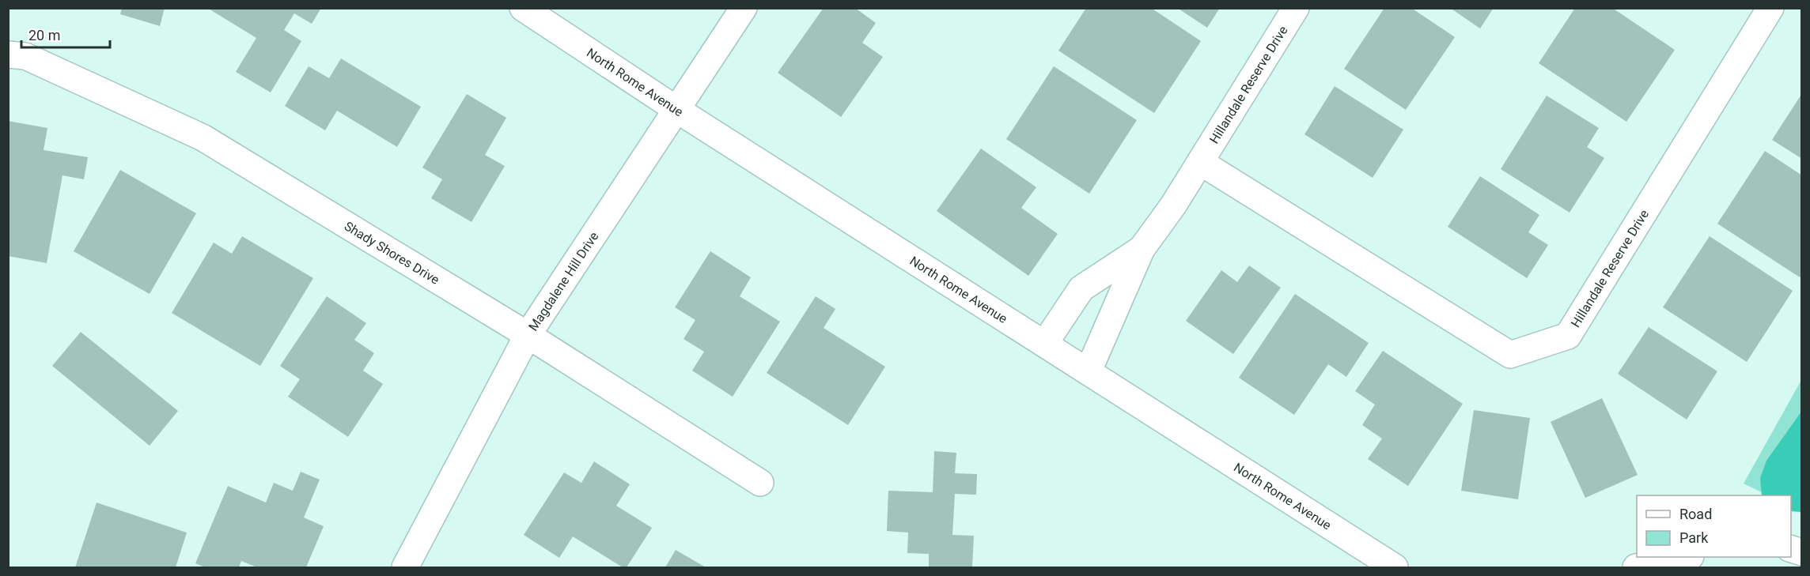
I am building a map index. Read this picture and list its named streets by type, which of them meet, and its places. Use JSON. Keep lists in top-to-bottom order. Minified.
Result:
{"streets":{"street":["North Rome Avenue","Hillandale Reserve Drive","Shady Shores Drive","Magdalene Hill Drive"]},"crossings":[["North Rome Avenue","Hillandale Reserve Drive"],["North Rome Avenue","Magdalene Hill Drive"],["Shady Shores Drive","Magdalene Hill Drive"]],"legend":["Road","Park"],"scale_bar":"20 m"}
